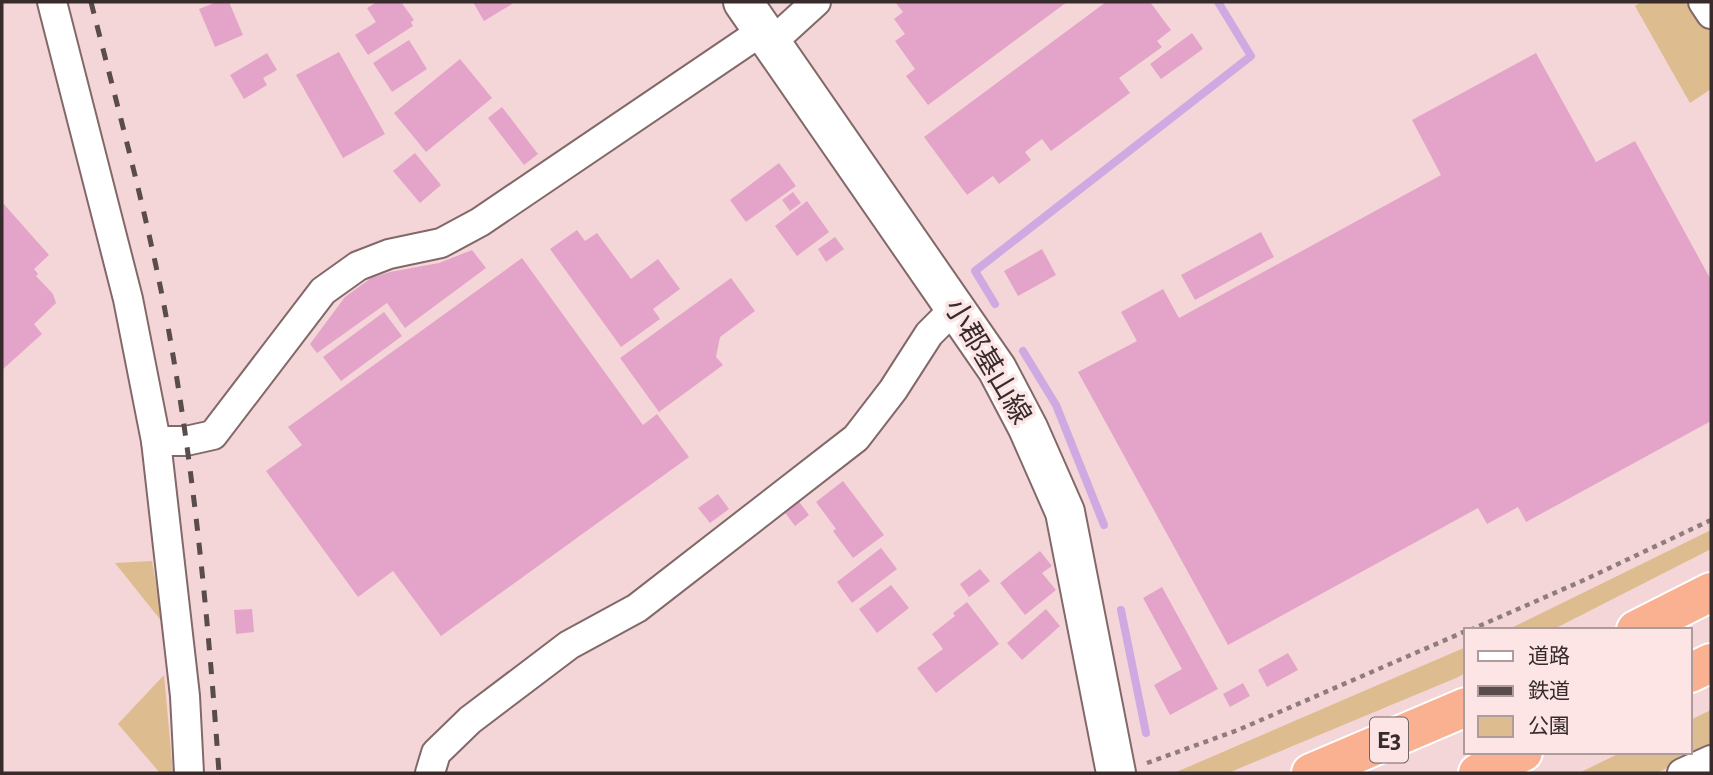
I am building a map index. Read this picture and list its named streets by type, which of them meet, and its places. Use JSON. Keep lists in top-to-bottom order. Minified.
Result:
{"streets":{"highway":["E3"],"main road":["小郡基山線"]},"legend":["道路","鉄道","公園"]}
